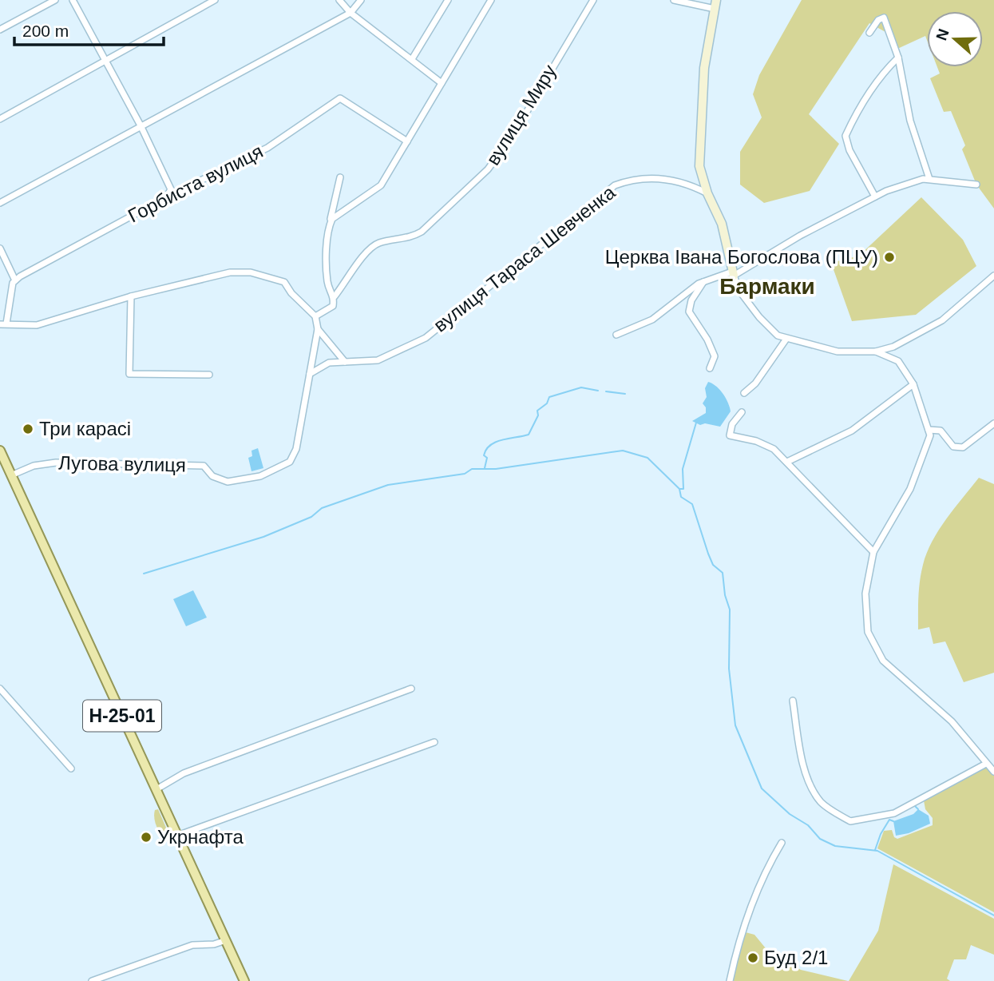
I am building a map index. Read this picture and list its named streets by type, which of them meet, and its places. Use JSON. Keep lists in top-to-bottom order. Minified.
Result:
{"streets":{"main road":["Н-25-01"],"street":["вулиця Миру","Горбиста вулиця","вулиця Тараса Шевченка","Лугова вулиця"]},"crossings":[["вулиця Тараса Шевченка","Лугова вулиця"],["Лугова вулиця","Н-25-01"]],"districts":["Бармаки"],"places":["Церква Івана Богослова (ПЦУ)","Три карасі","Укрнафта","Буд 2/1"],"scale_bar":"200 m","north":"left"}
